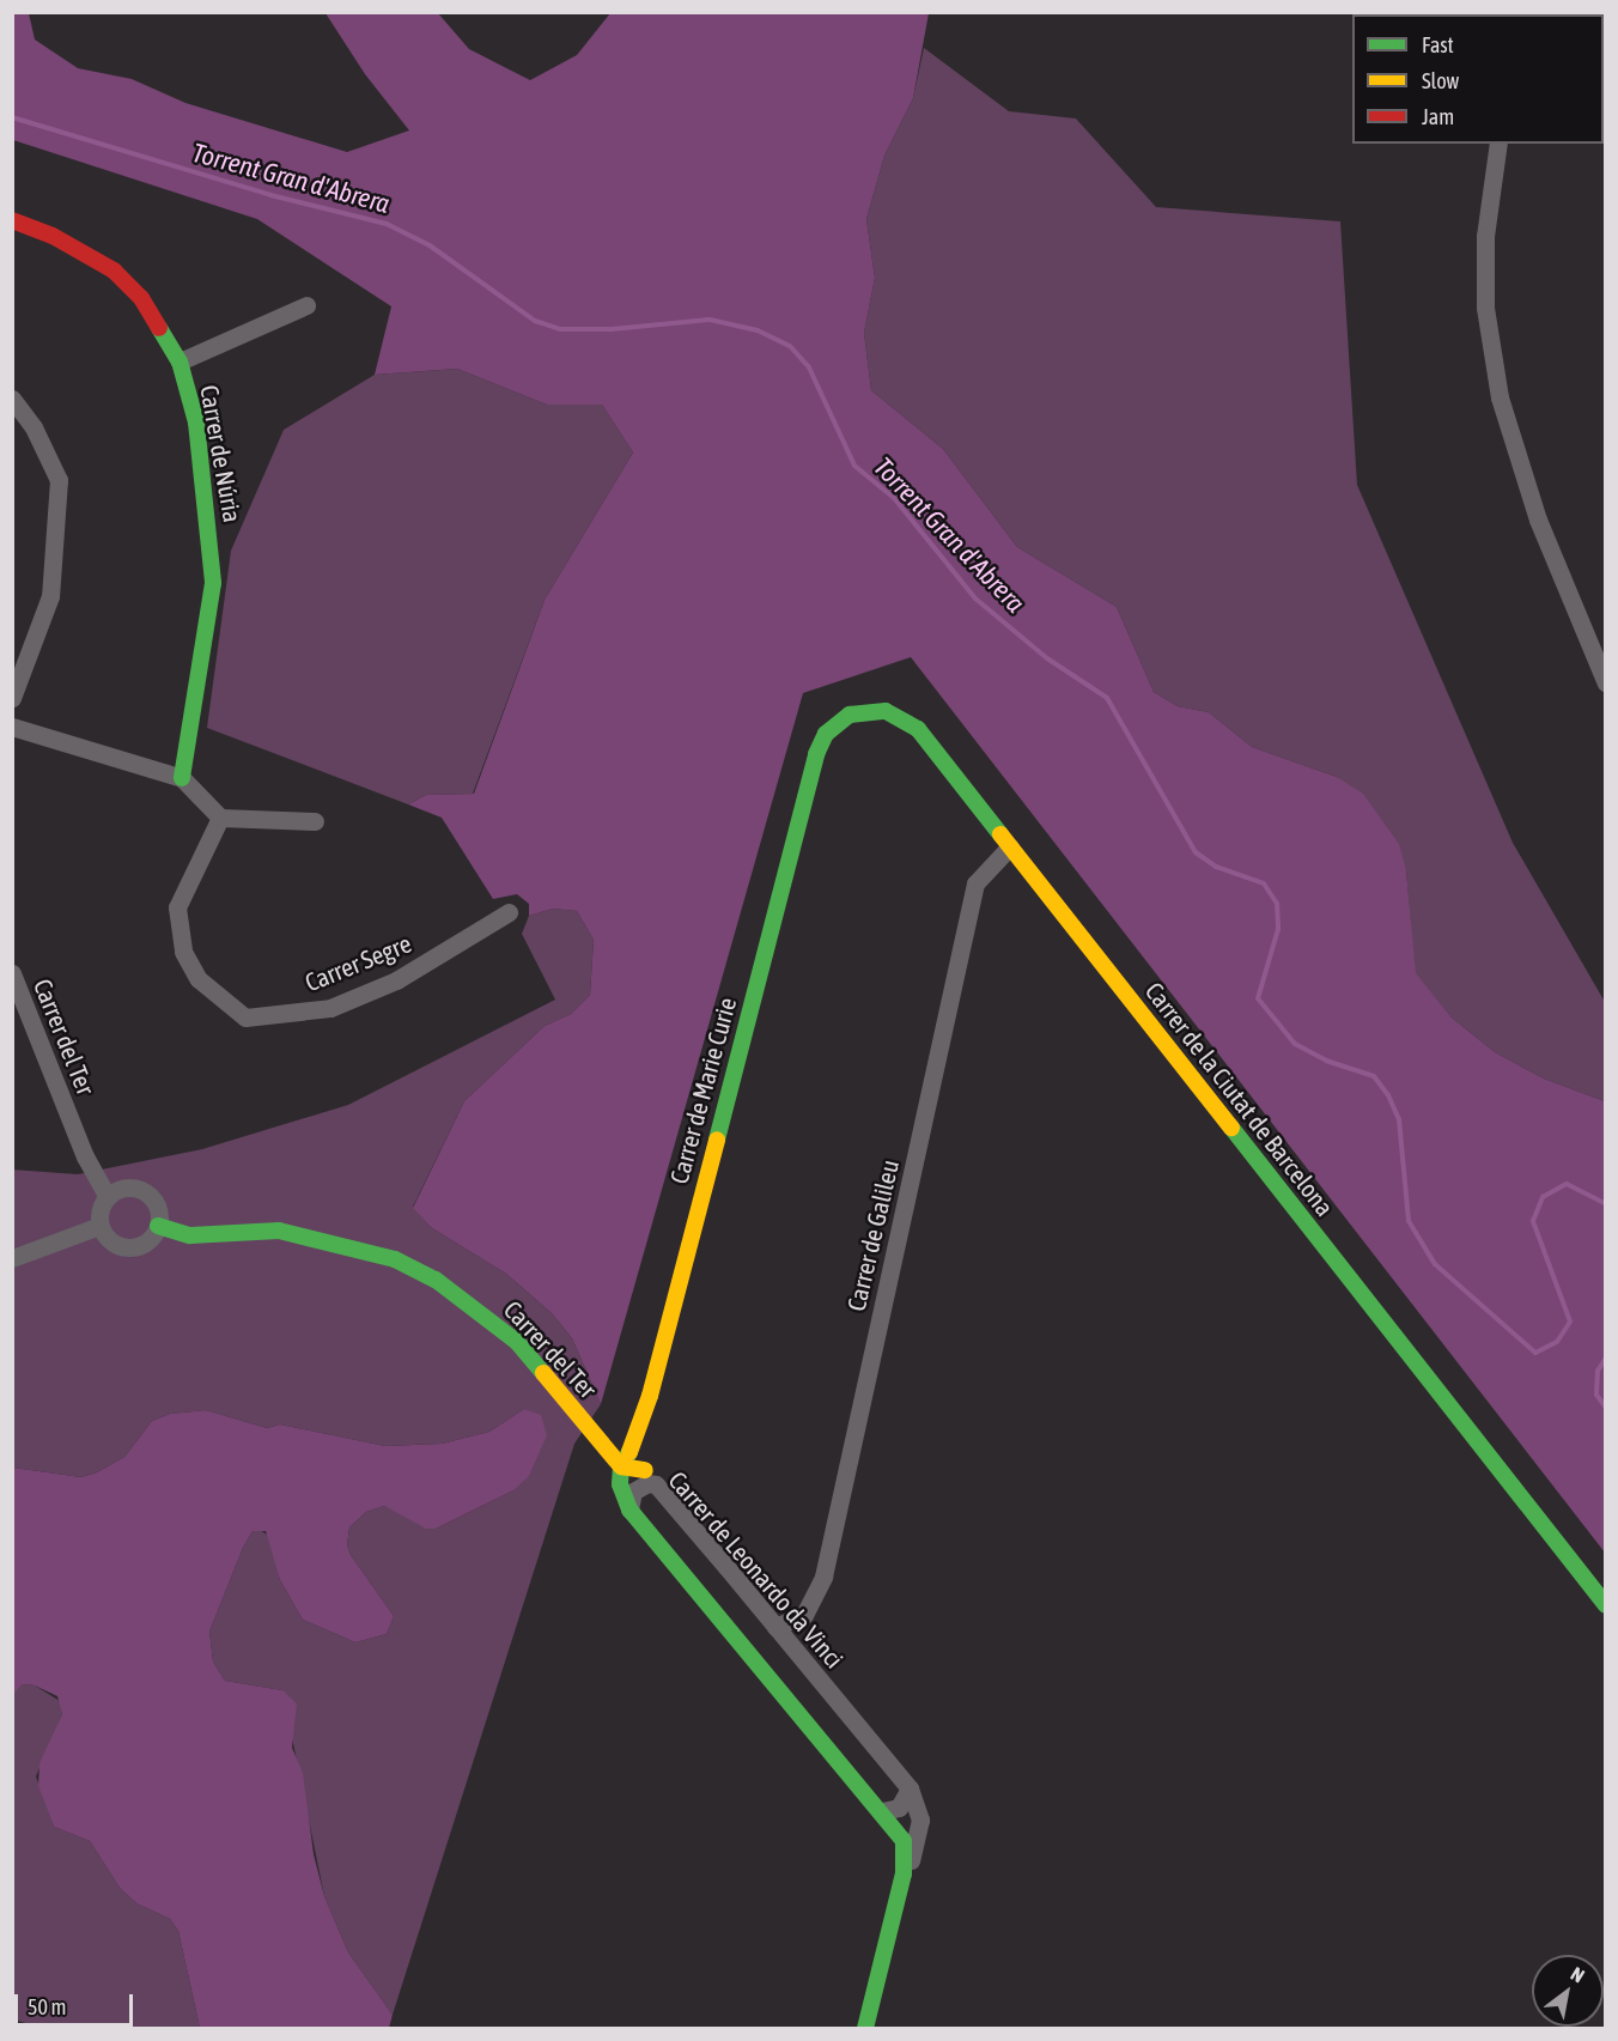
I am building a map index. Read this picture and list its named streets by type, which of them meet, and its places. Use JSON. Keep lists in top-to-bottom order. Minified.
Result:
{"streets":{"street":["Carrer de Núria","Carrer Segre","Carrer del Ter","Carrer de Marie Curie","Carrer de la Ciutat de Barcelona","Carrer de Galileu","Carrer de Leonardo da Vinci"]},"crossings":[["Carrer del Ter","Carrer de Marie Curie"],["Carrer de Marie Curie","Carrer de la Ciutat de Barcelona"],["Carrer de Marie Curie","Carrer de Leonardo da Vinci"],["Carrer de la Ciutat de Barcelona","Carrer de Galileu"],["Carrer de Galileu","Carrer de Leonardo da Vinci"]],"water":["Torrent Gran d'Abrera"],"legend":["Fast","Slow","Jam"],"scale_bar":"50 m","north":"top right"}
